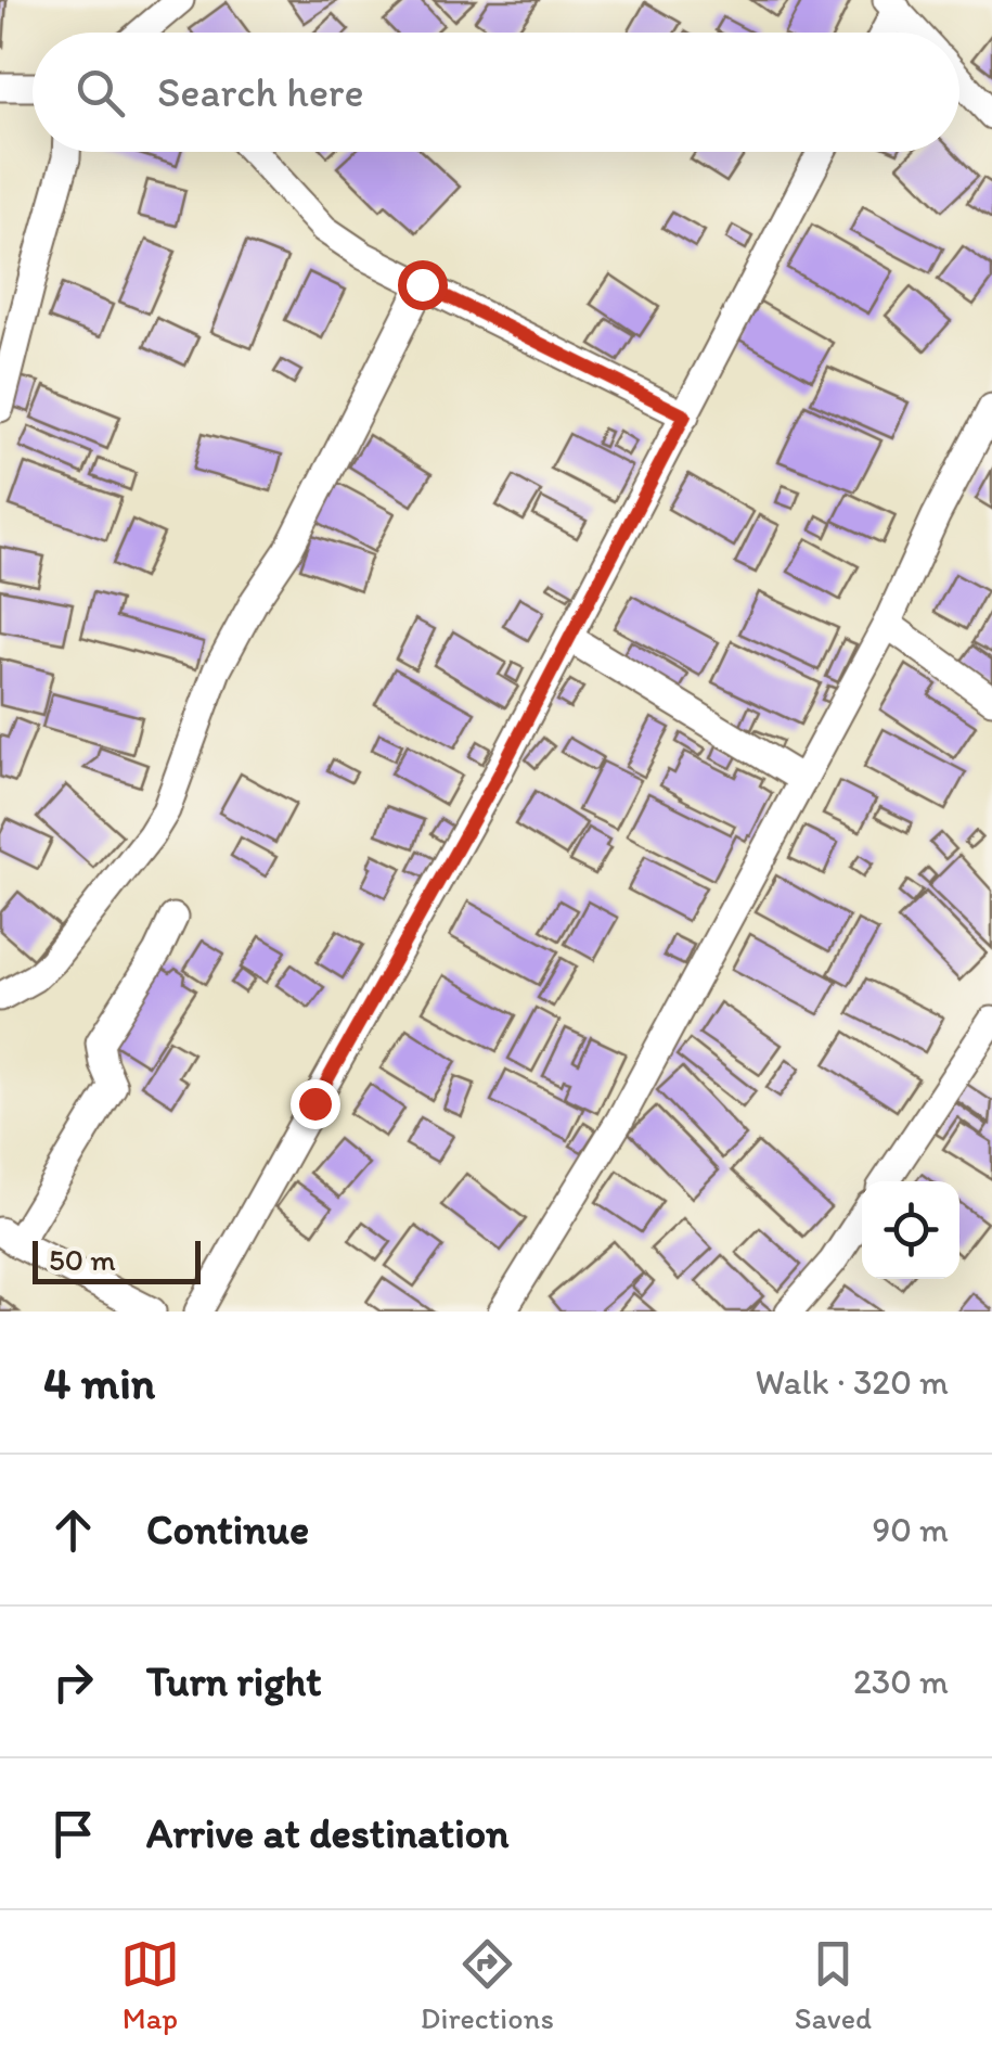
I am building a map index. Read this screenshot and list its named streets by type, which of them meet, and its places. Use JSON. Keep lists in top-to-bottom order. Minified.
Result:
{"scale_bar":"50 m","page":{"search":"Search here","scale":"50 m","heading":["4 min","Walk · 320 m"],"list":[["Continue","90 m"],["Turn right","230 m"],"Arrive at destination"],"nav":["Map","Directions","Saved"]}}
